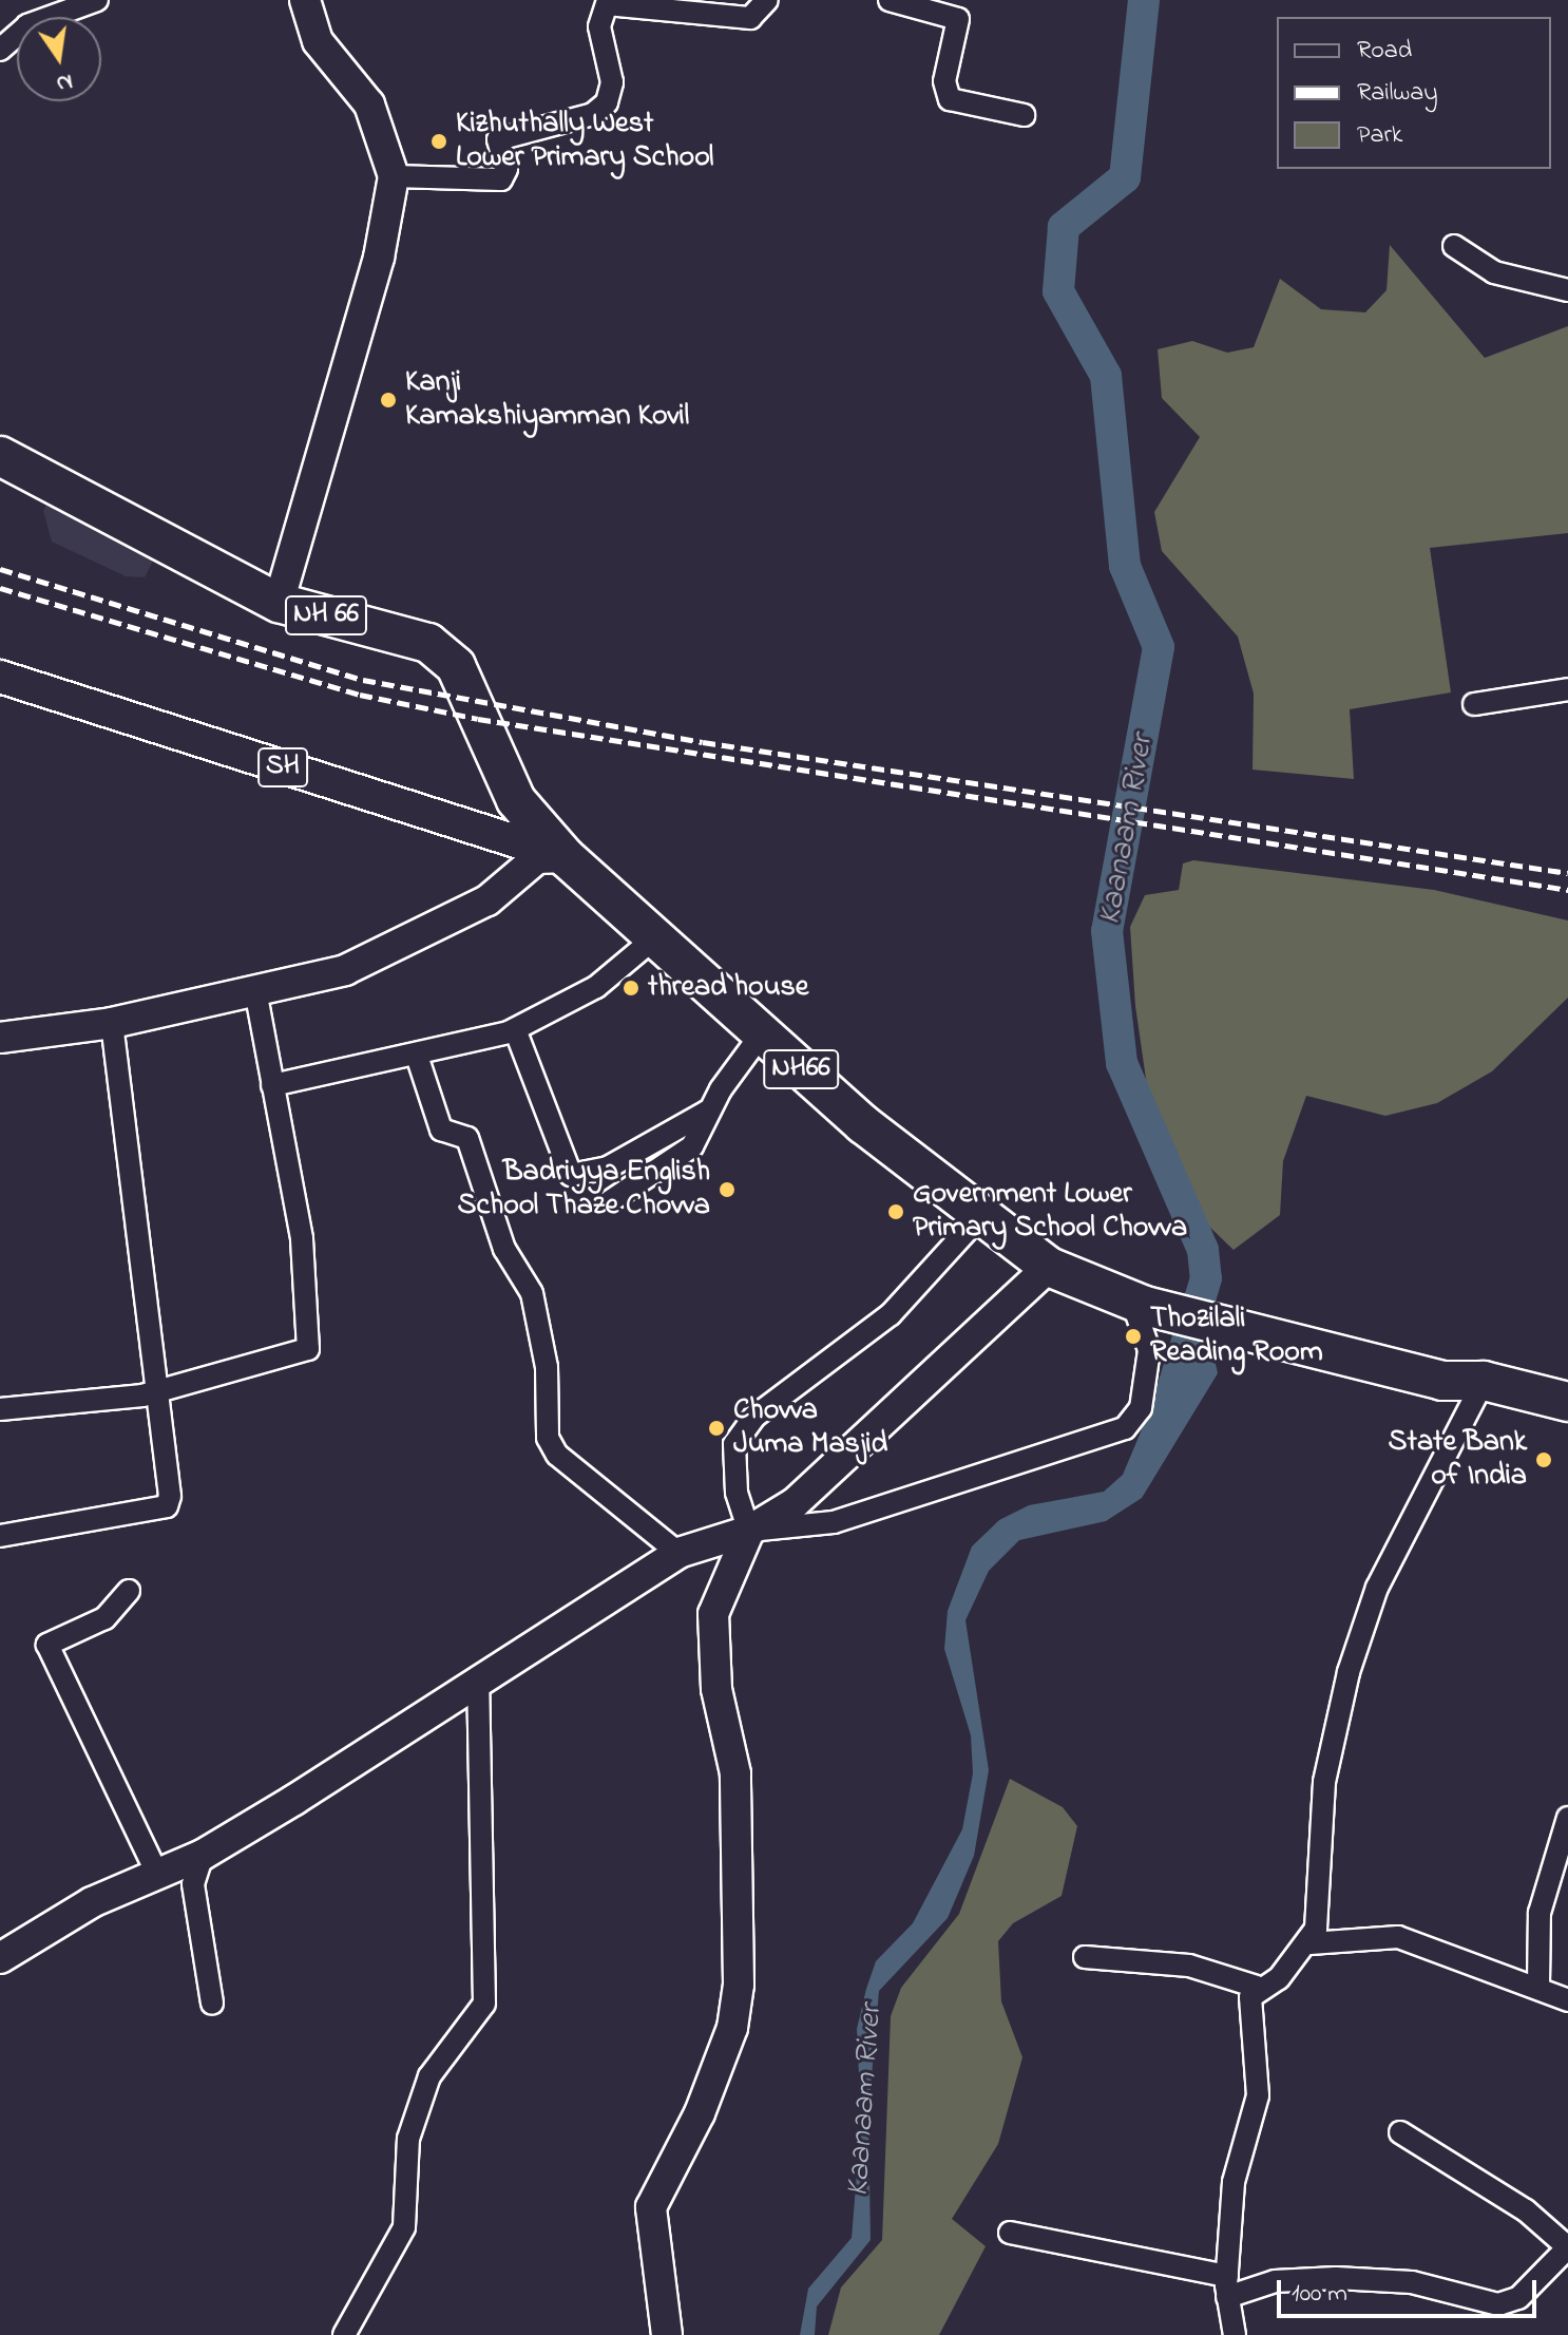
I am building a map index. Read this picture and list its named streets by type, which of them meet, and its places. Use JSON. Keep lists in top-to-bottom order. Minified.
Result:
{"streets":{"highway":["NH 66","NH66"],"main road":["SH"]},"crossings":[["NH 66","SH"],["NH 66","NH66"],["SH","NH66"]],"water":["Kaanaam River"],"places":["Kizhuthally West Lower Primary School","Kanji Kamakshiyamman Kovil","thread house","Badriyya English School Thaze Chovva","Government Lower Primary School Chovva","Thozilali Reading Room","Chovva Juma Masjid","State Bank of India"],"legend":["Road","Railway","Park"],"scale_bar":"100 m","north":"bottom"}
